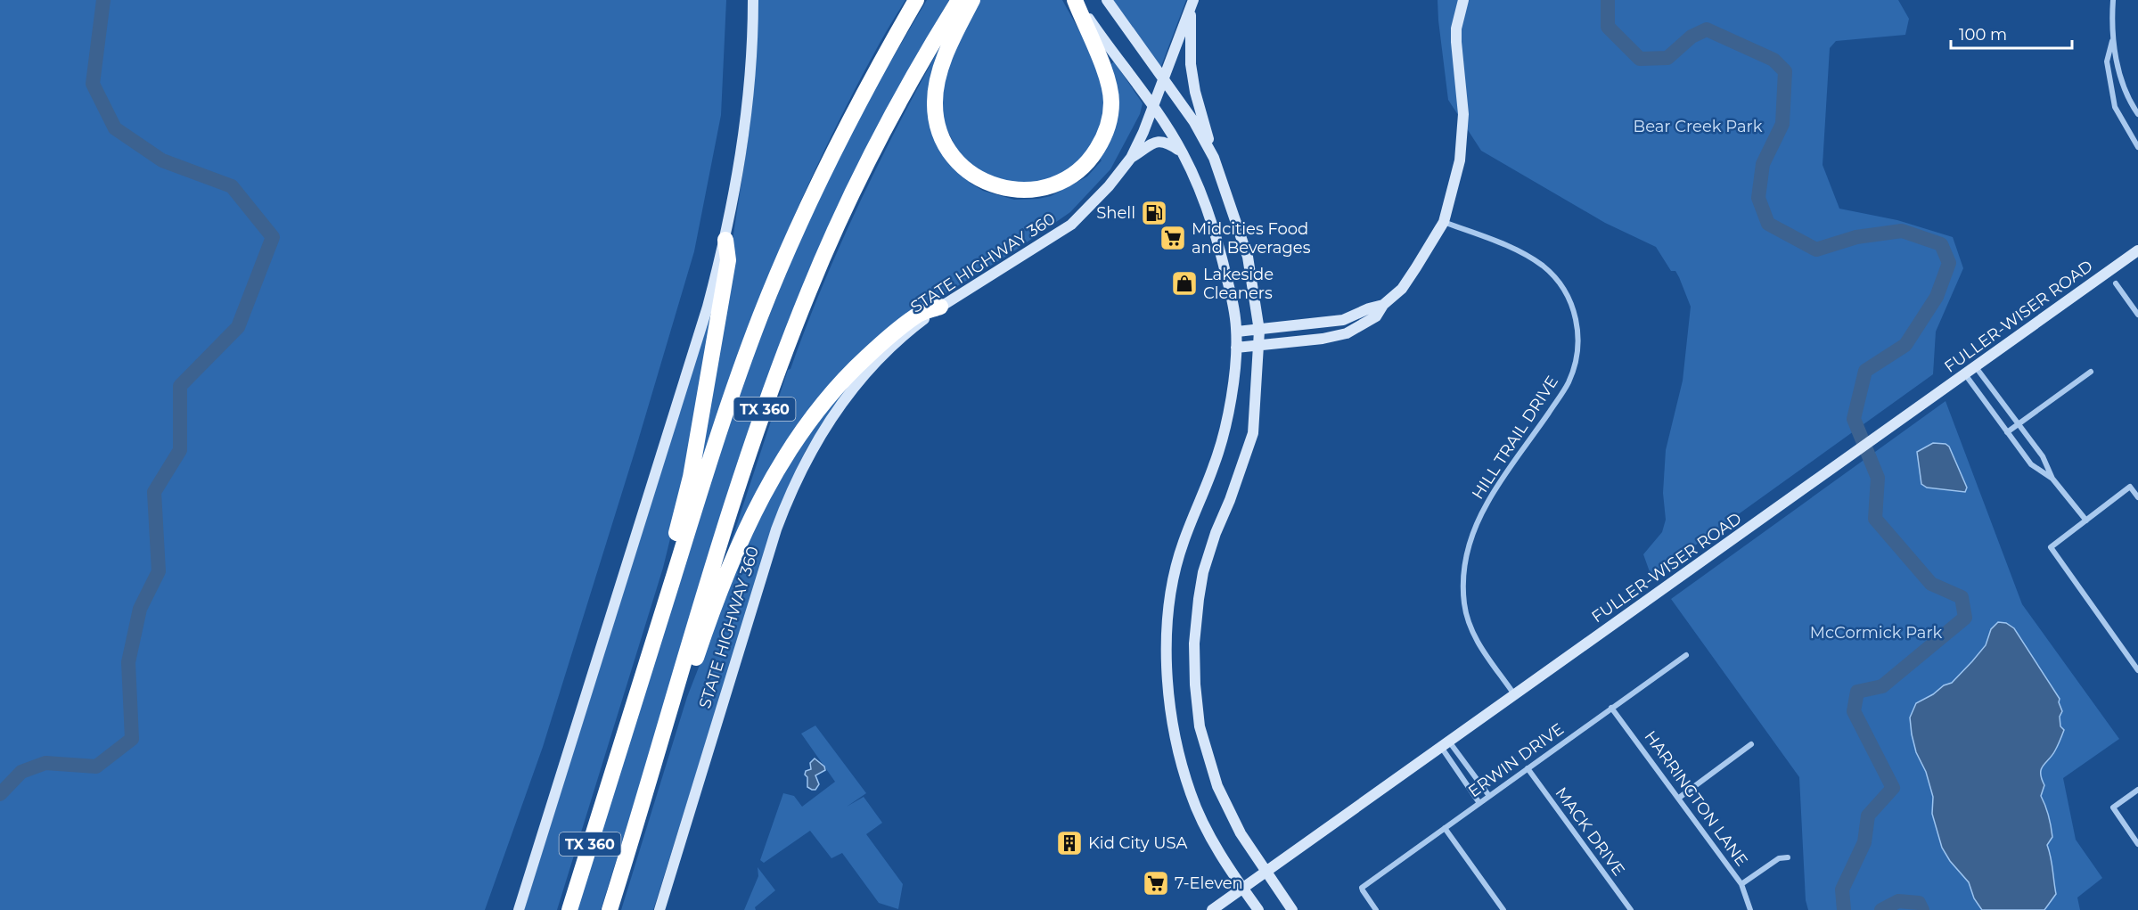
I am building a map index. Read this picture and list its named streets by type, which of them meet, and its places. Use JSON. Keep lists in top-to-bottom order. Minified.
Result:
{"streets":{"highway":["TX 360"],"main road":["STATE HIGHWAY 360","FULLER-WISER ROAD"],"street":["HILL TRAIL DRIVE","ERWIN DRIVE","HARRINGTON LANE","MACK DRIVE"]},"crossings":[["FULLER-WISER ROAD","HILL TRAIL DRIVE"],["ERWIN DRIVE","HARRINGTON LANE"],["ERWIN DRIVE","MACK DRIVE"]],"parks":["Bear Creek Park","McCormick Park"],"places":{"fuel station":["Shell"],"supermarket":["Midcities Food and Beverages","7-Eleven"],"shop":["Lakeside Cleaners"],"building":["Kid City USA"]},"scale_bar":"100 m"}
